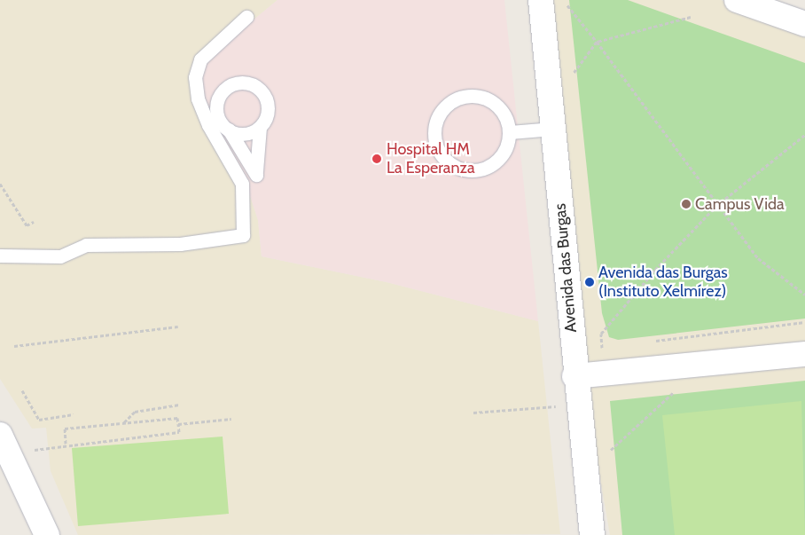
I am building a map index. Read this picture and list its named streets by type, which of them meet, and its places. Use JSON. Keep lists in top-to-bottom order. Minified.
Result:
{"streets":{"street":["Avenida das Burgas"]},"places":["Hospital HM La Esperanza","Campus Vida","Avenida das Burgas (Instituto Xelmírez)"]}
